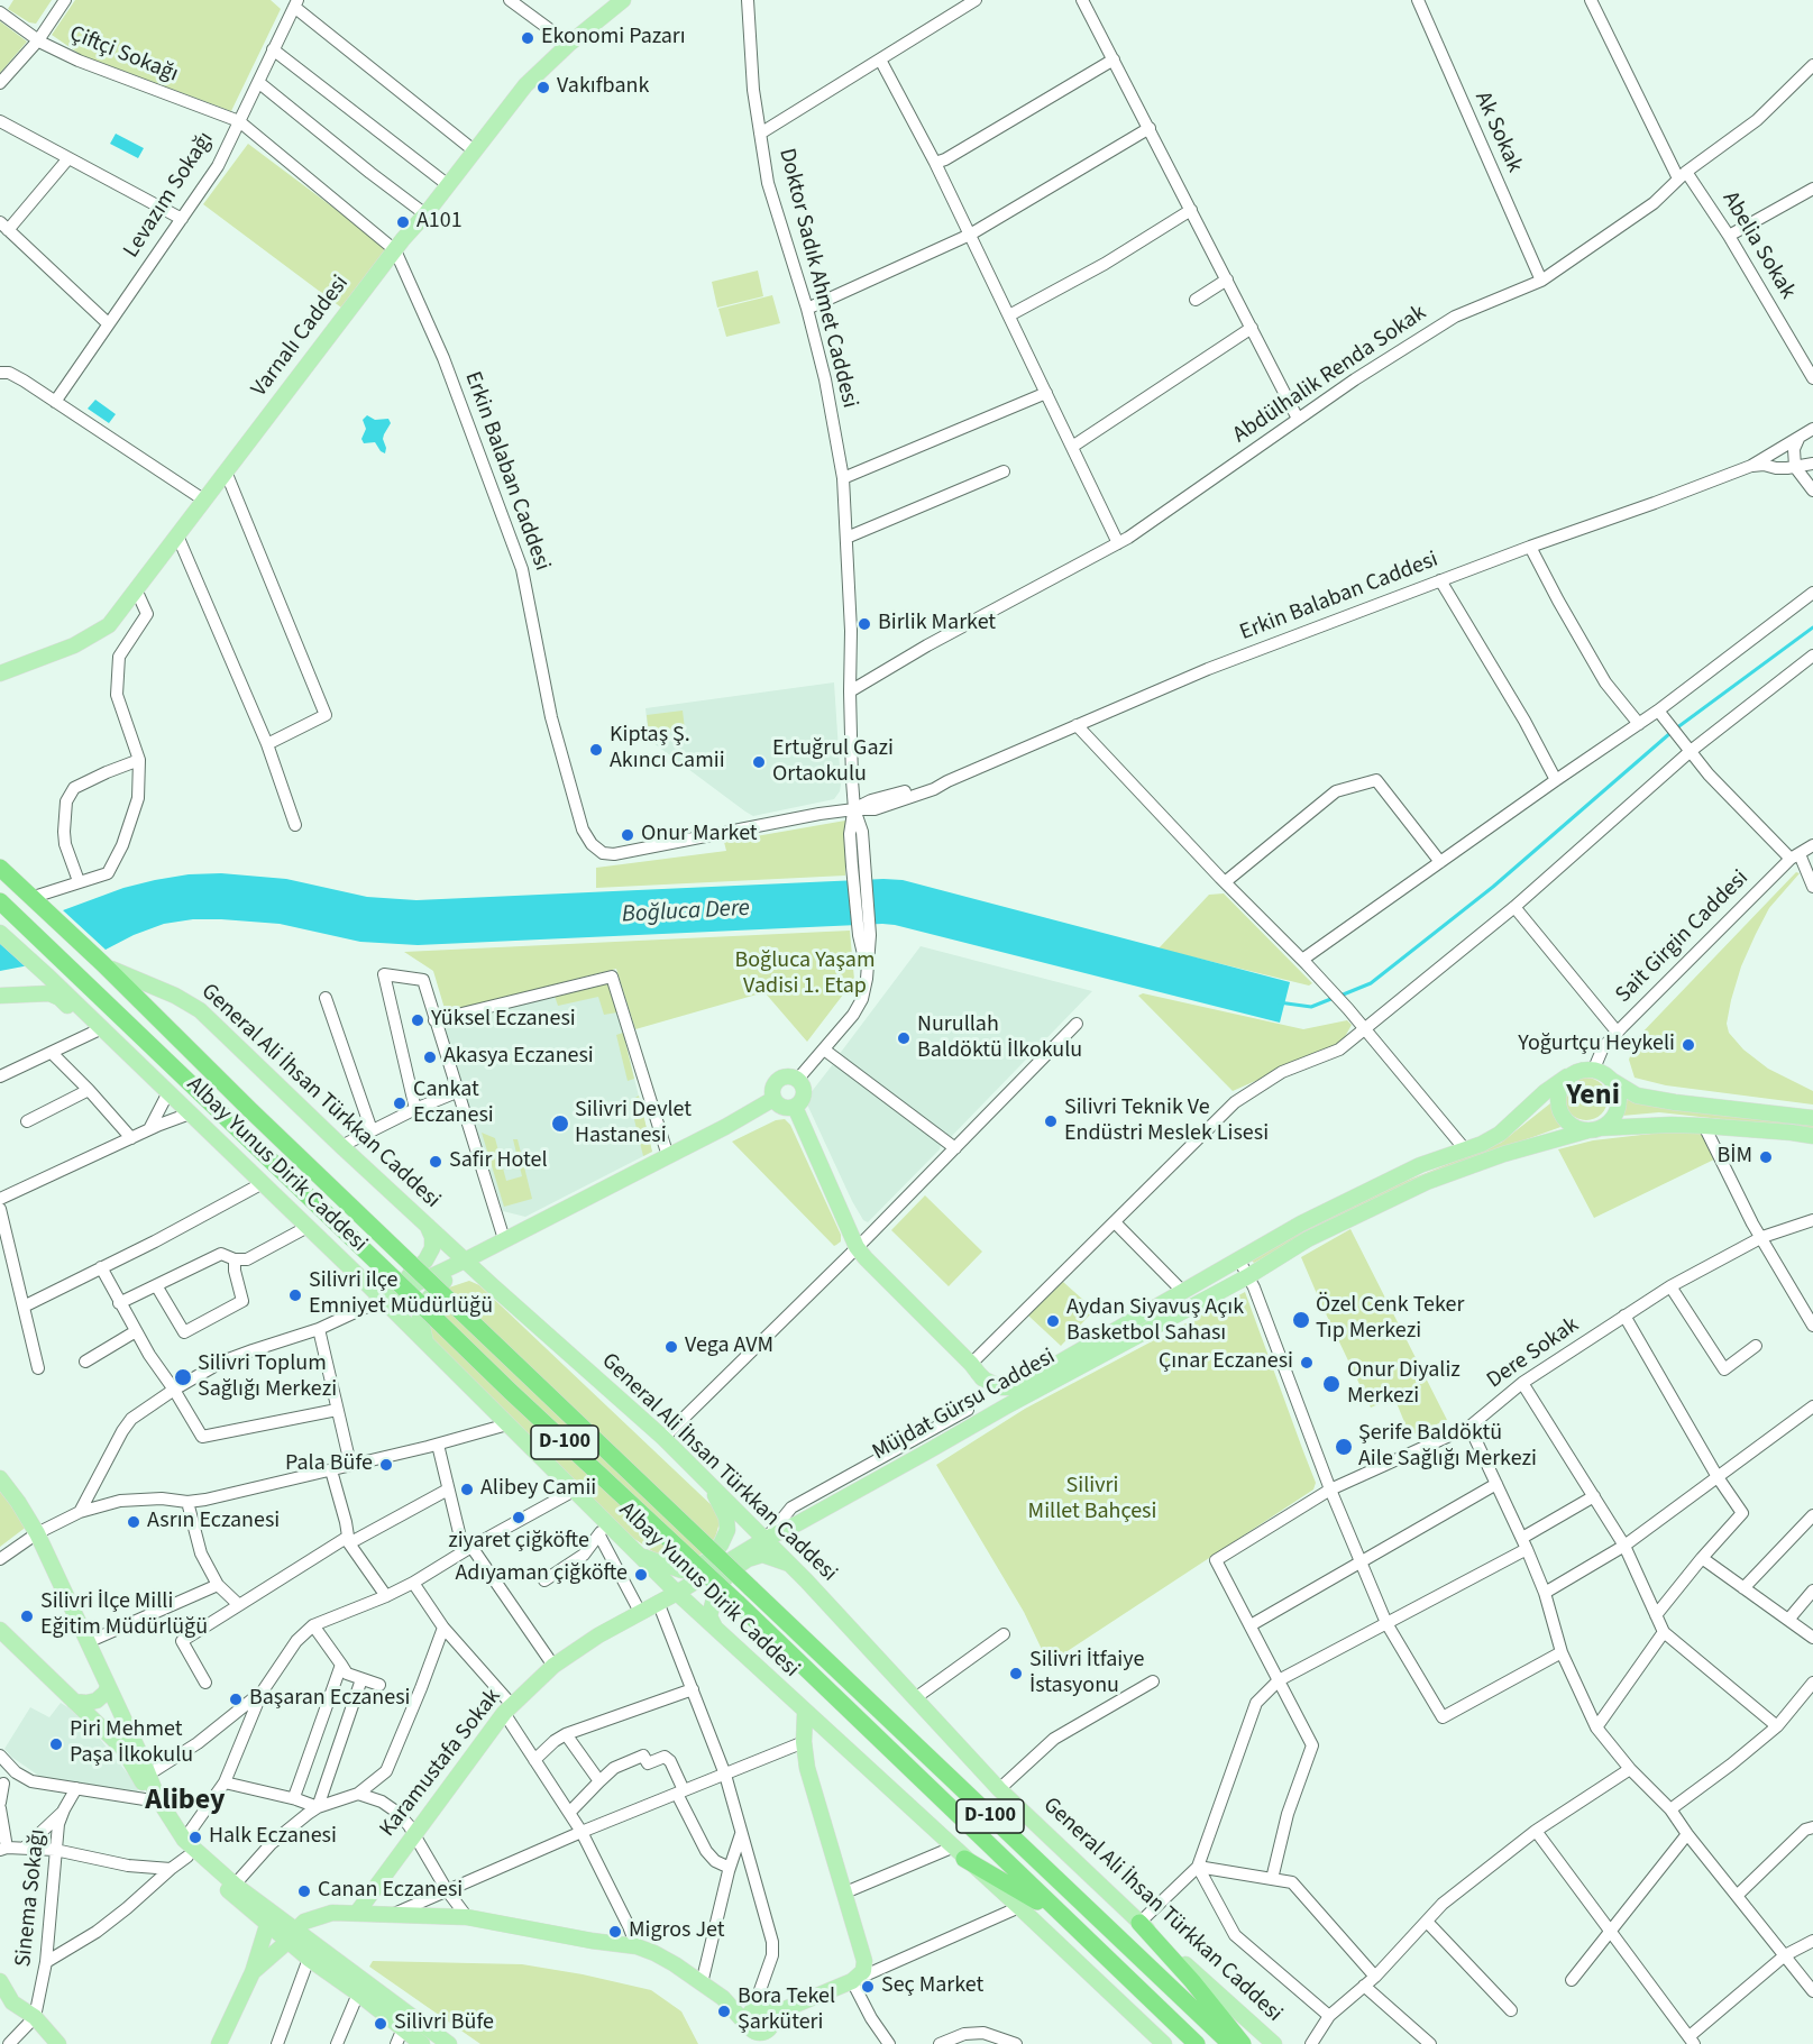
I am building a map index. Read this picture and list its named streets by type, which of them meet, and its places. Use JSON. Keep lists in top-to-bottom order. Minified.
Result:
{"streets":{"highway":["D-100"],"main road":["Varnalı Caddesi","General Ali İhsan Türkkan Caddesi","Albay Yunus Dirik Caddesi","Müjdat Gürsu Caddesi","Karamustafa Sokak"],"street":["Çiftçi Sokağı","Ak Sokak","Levazım Sokağı","Abelia Sokak","Doktor Sadık Ahmet Caddesi","Abdülhalik Renda Sokak","Erkin Balaban Caddesi","Sait Girgin Caddesi","Dere Sokak","Sinema Sokağı"]},"crossings":[["Çiftçi Sokağı","Levazım Sokağı"],["Çiftçi Sokağı","Erkin Balaban Caddesi"],["Ak Sokak","Abdülhalik Renda Sokak"],["Levazım Sokağı","Erkin Balaban Caddesi"],["Abelia Sokak","Abdülhalik Renda Sokak"],["Doktor Sadık Ahmet Caddesi","Abdülhalik Renda Sokak"],["Doktor Sadık Ahmet Caddesi","Erkin Balaban Caddesi"],["Varnalı Caddesi","Erkin Balaban Caddesi"],["Sait Girgin Caddesi","Müjdat Gürsu Caddesi"],["General Ali İhsan Türkkan Caddesi","Müjdat Gürsu Caddesi"],["General Ali İhsan Türkkan Caddesi","D-100"],["Albay Yunus Dirik Caddesi","Müjdat Gürsu Caddesi"],["Albay Yunus Dirik Caddesi","Karamustafa Sokak"],["Müjdat Gürsu Caddesi","Karamustafa Sokak"]],"districts":["Yeni","Alibey"],"water":["Boğluca Dere"],"parks":["Boğluca Yaşam Vadisi 1. Etap","Silivri Millet Bahçesi"],"places":["Ekonomi Pazarı","Vakıfbank","A101","Birlik Market","Kiptaş Ş. Akıncı Camii","Ertuğrul Gazi Ortaokulu","Onur Market","Yüksel Eczanesi","Nurullah Baldöktü İlkokulu","Yoğurtçu Heykeli","Akasya Eczanesi","Cankat Eczanesi","Silivri Teknik Ve Endüstri Meslek Lisesi","Silivri Devlet Hastanesi","BİM","Safir Hotel","Silivri ilçe Emniyet Müdürlüğü","Özel Cenk Teker Tıp Merkezi","Aydan Siyavuş Açık Basketbol Sahası","Vega AVM","Çınar Eczanesi","Silivri Toplum Sağlığı Merkezi","Onur Diyaliz Merkezi","Şerife Baldöktü Aile Sağlığı Merkezi","Pala Büfe","Alibey Camii","ziyaret çiğköfte","Asrın Eczanesi","Adıyaman çiğköfte","Silivri İlçe Milli Eğitim Müdürlüğü","Silivri İtfaiye İstasyonu","Başaran Eczanesi","Piri Mehmet Paşa İlkokulu","Halk Eczanesi","Canan Eczanesi","Migros Jet","Seç Market","Bora Tekel Şarküteri","Silivri Büfe"]}
